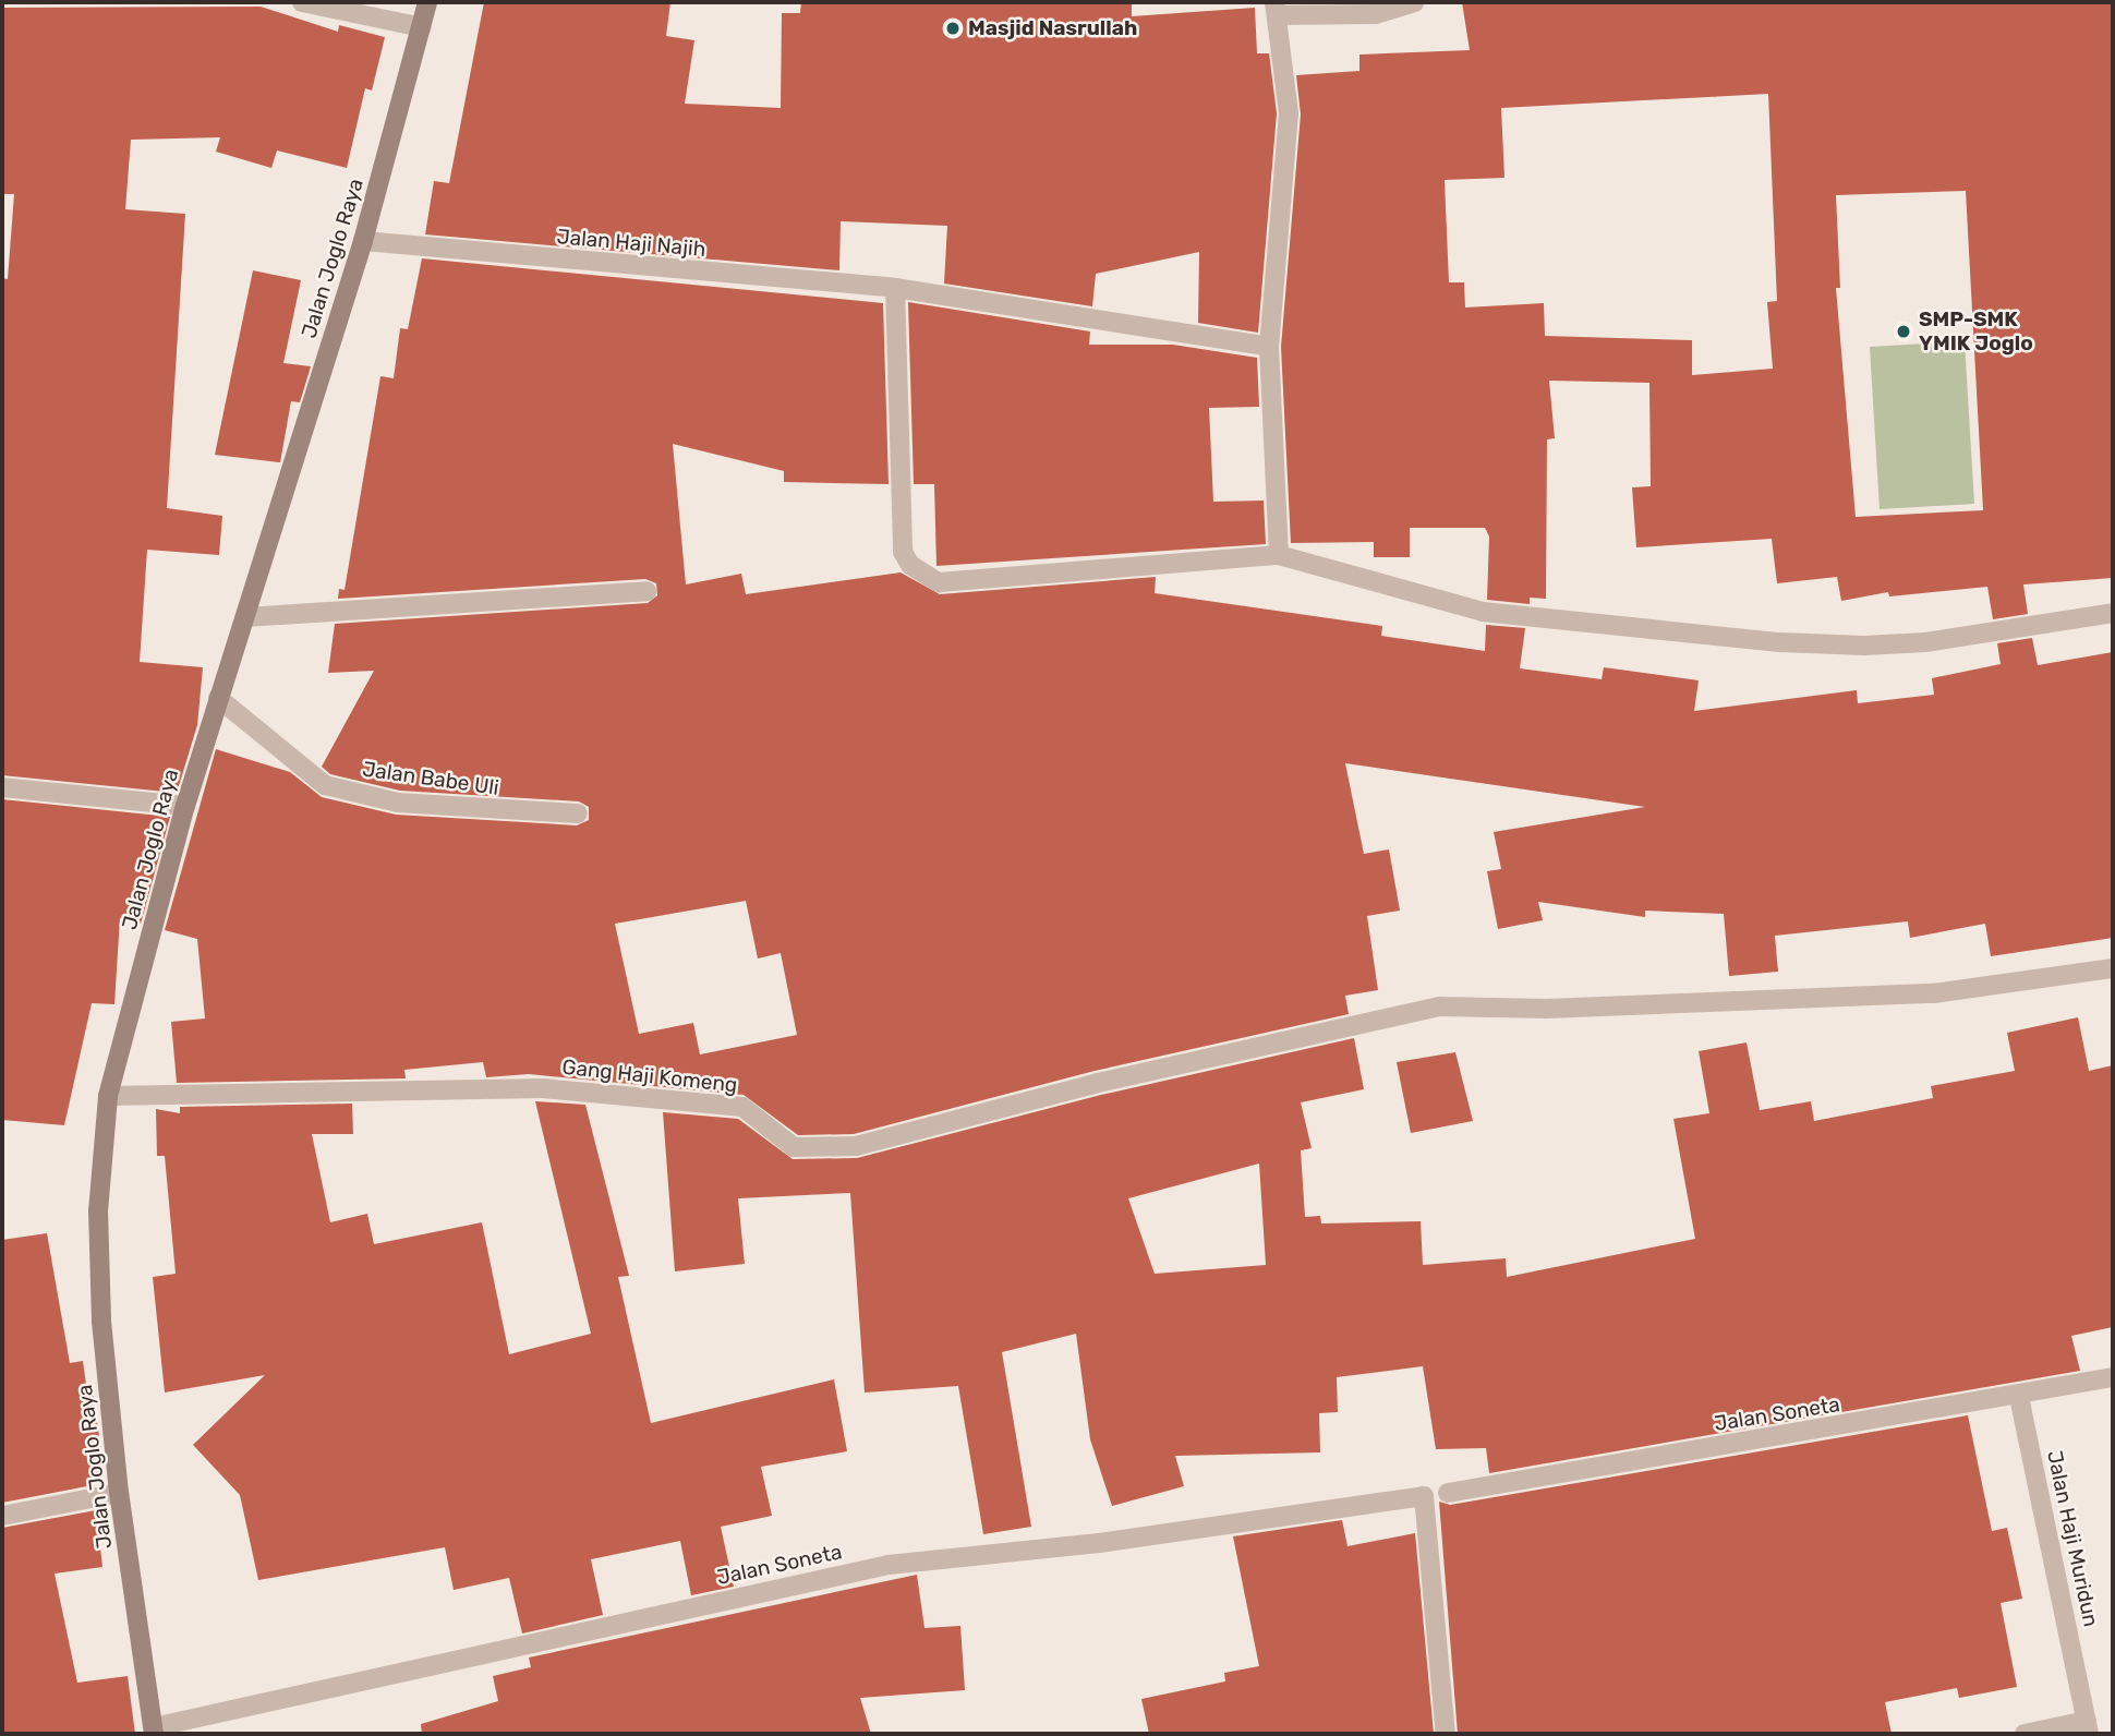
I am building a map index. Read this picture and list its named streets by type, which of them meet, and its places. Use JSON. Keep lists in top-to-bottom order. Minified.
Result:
{"streets":{"main road":["Jalan Joglo Raya"],"street":["Jalan Haji Najih","Jalan Babe Uli","Gang Haji Komeng","Jalan Soneta","Jalan Haji Muridun"]},"crossings":[["Jalan Haji Najih","Jalan Joglo Raya"],["Jalan Joglo Raya","Jalan Babe Uli"],["Jalan Joglo Raya","Gang Haji Komeng"],["Jalan Joglo Raya","Jalan Soneta"],["Jalan Soneta","Jalan Haji Muridun"]],"places":["Masjid Nasrullah","SMP-SMK YMIK Joglo"]}
